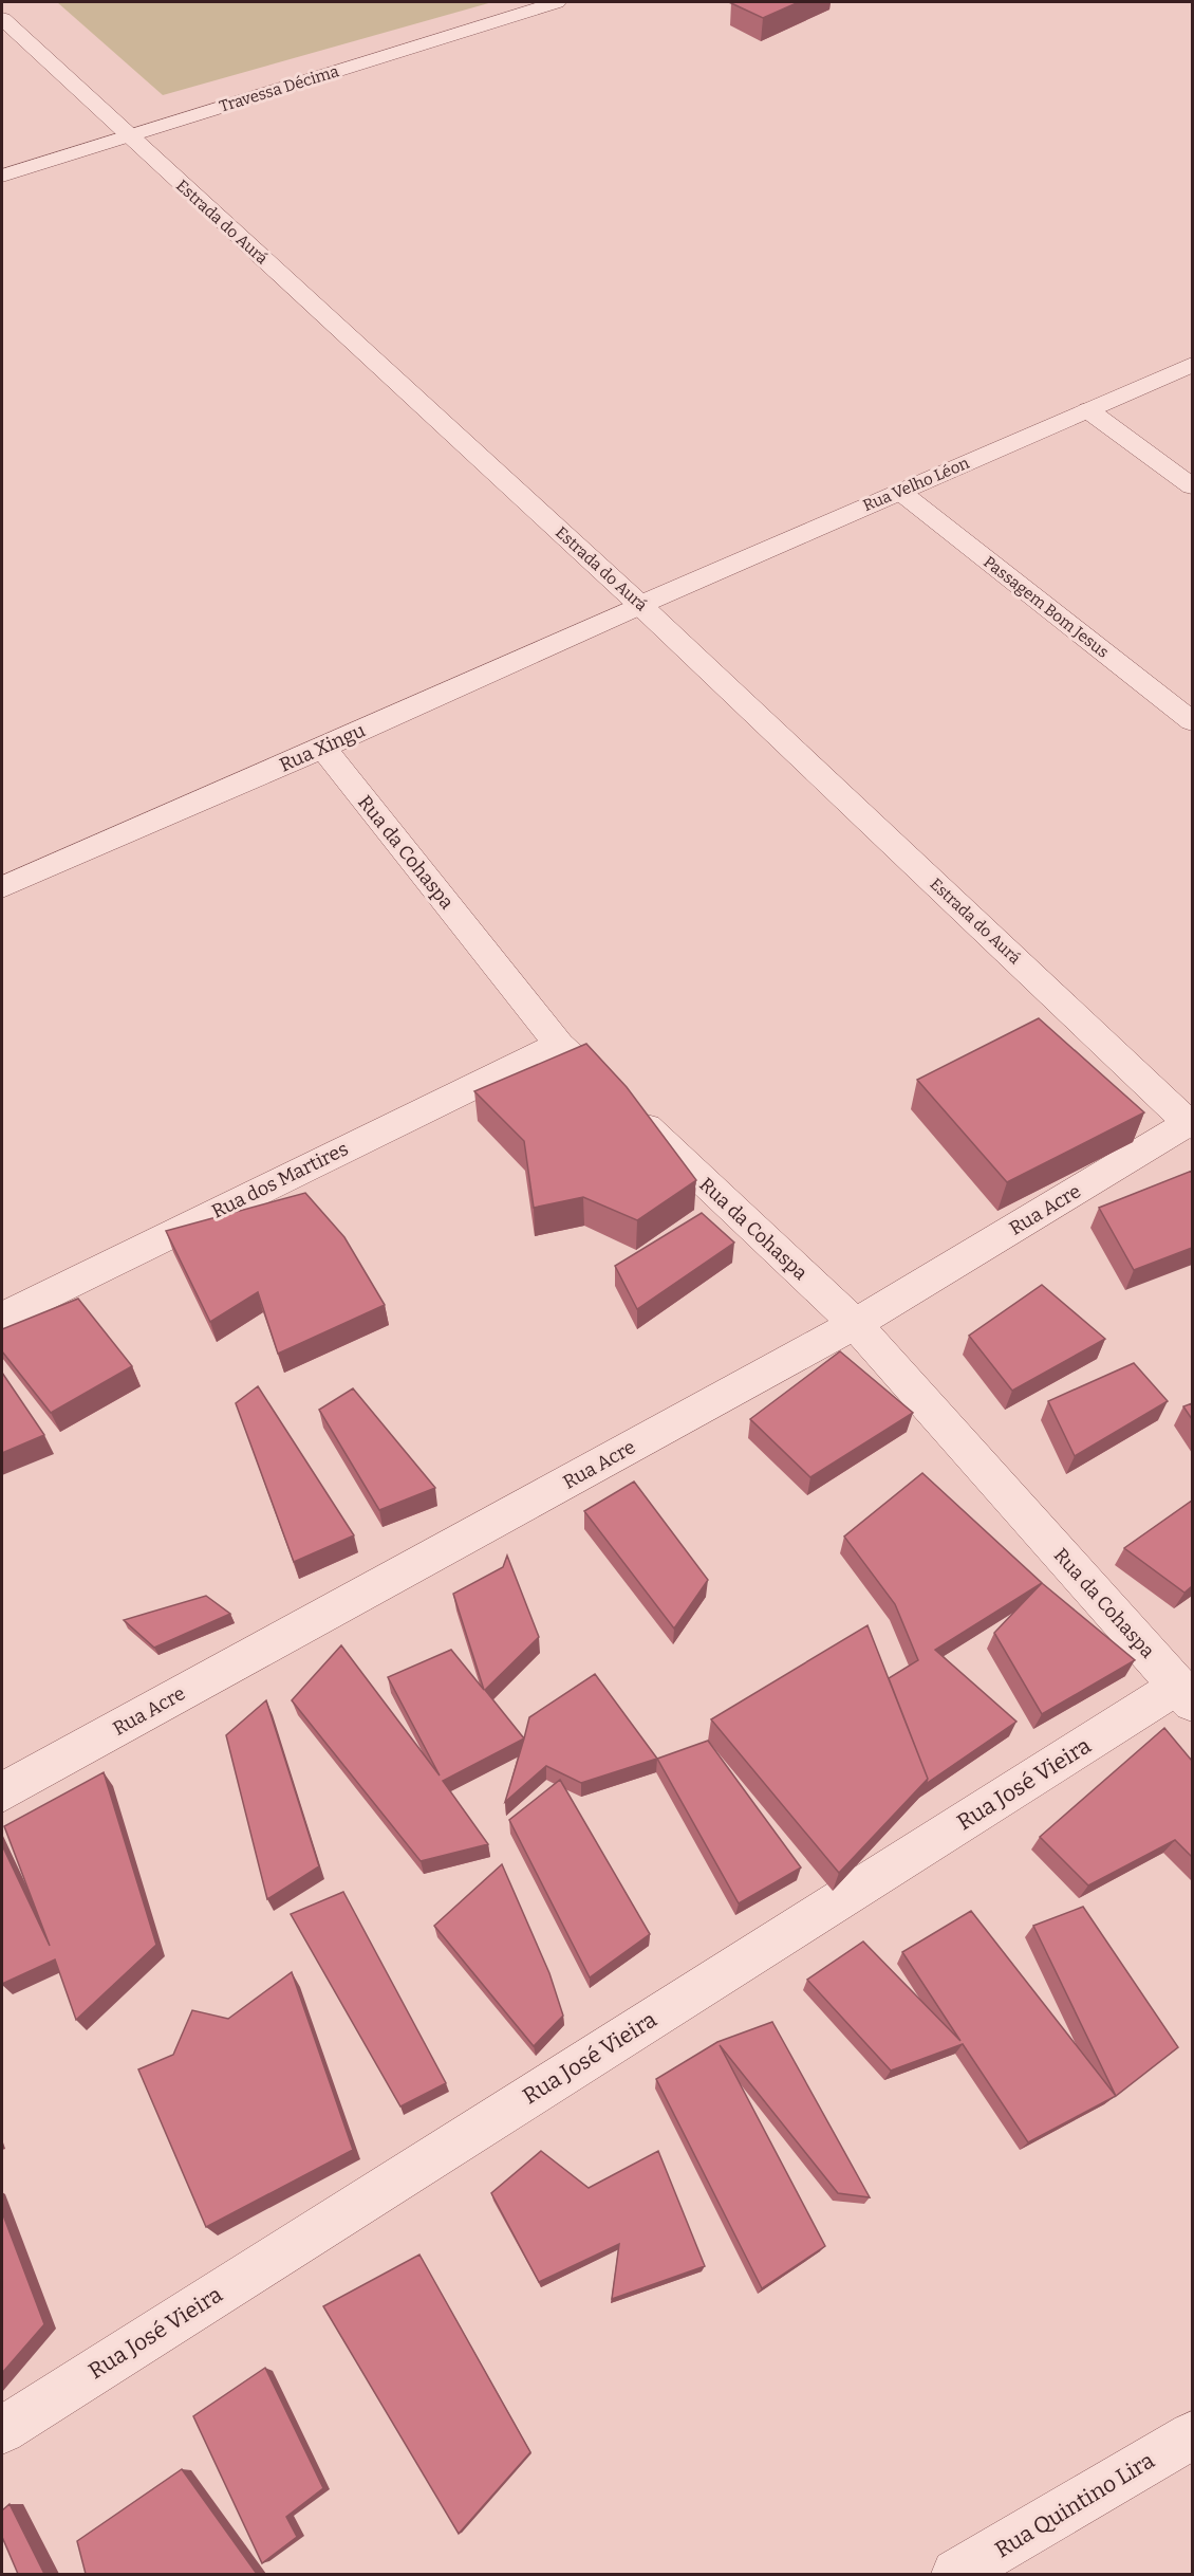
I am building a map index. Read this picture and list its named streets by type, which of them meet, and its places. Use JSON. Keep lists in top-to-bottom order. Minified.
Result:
{"streets":{"street":["Travessa Décima","Estrada do Aurá","Rua Velho Léon","Passagem Bom Jesus","Rua Xingu","Rua da Cohaspa","Rua dos Martires","Rua Acre","Rua José Vieira","Rua Quintino Lira"]},"crossings":[["Travessa Décima","Estrada do Aurá"],["Estrada do Aurá","Rua Velho Léon"],["Estrada do Aurá","Rua Xingu"],["Estrada do Aurá","Rua Acre"],["Rua Velho Léon","Passagem Bom Jesus"],["Rua Velho Léon","Rua Xingu"],["Rua Xingu","Rua da Cohaspa"],["Rua da Cohaspa","Rua dos Martires"],["Rua da Cohaspa","Rua Acre"],["Rua da Cohaspa","Rua José Vieira"]]}
